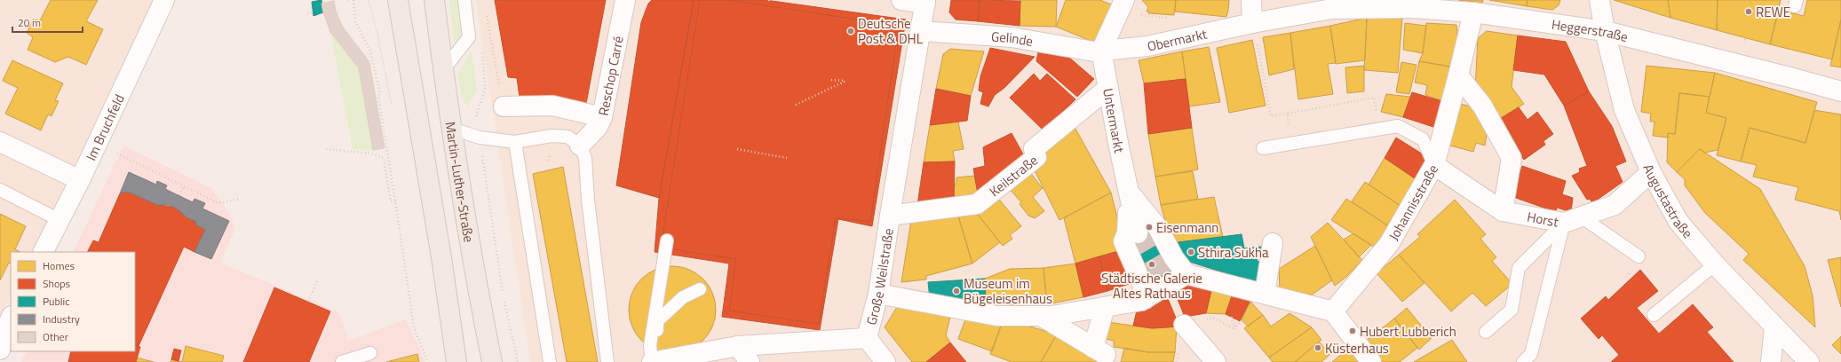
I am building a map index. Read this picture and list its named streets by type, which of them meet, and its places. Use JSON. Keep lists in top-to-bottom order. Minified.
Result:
{"streets":{"main road":["Martin-Luther-Straße"],"street":["Heggerstraße","Gelinde","Obermarkt","Reschop Carré","Untermarkt","Im Bruchfeld","Keilstraße","Augustastraße","Johannisstraße","Horst","Große Weilstraße"]},"crossings":[["Heggerstraße","Obermarkt"],["Heggerstraße","Augustastraße"],["Heggerstraße","Johannisstraße"],["Gelinde","Obermarkt"],["Gelinde","Untermarkt"],["Gelinde","Große Weilstraße"],["Obermarkt","Untermarkt"],["Untermarkt","Keilstraße"],["Keilstraße","Große Weilstraße"],["Augustastraße","Horst"],["Johannisstraße","Horst"]],"places":["REWE","Deutsche Post & DHL","Eisenmann","Sthira Sukha","Städtische Galerie Altes Rathaus","Museum im Bügeleisenhaus","Hubert Lubberich","Küsterhaus"],"legend":["Homes","Shops","Public","Industry","Other"],"scale_bar":"20 m"}
